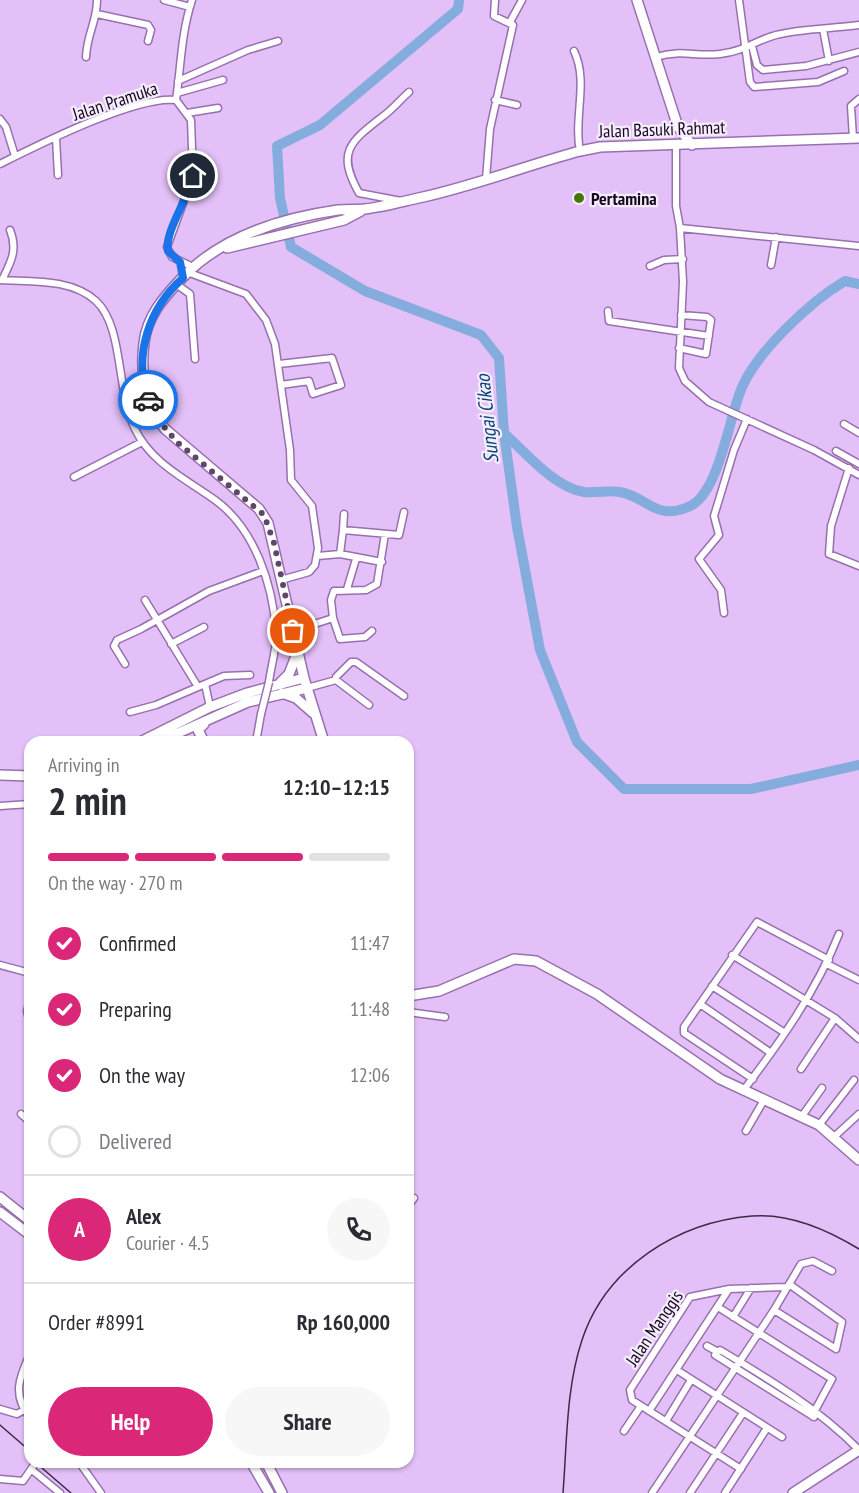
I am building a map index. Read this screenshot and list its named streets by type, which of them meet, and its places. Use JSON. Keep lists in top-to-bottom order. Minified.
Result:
{"streets":{"highway":["Jalan Basuki Rahmat"],"street":["Jalan Pramuka","Jalan Manggis"]},"crossings":[["Jalan Pramuka","Jalan Basuki Rahmat"]],"water":["Sungai Cikao"],"places":["Pertamina"],"page":{"heading":["2 min","Arriving in","12:10–12:15"],"panel":["Alex","Courier · 4.5","Order #8991","Rp 160,000"],"bar":"On the way · 270 m","list":[["Confirmed","11:47"],["Preparing","11:48"],["On the way","12:06"],"Delivered"],"round":"A","buttons":["Help","Share"]}}
